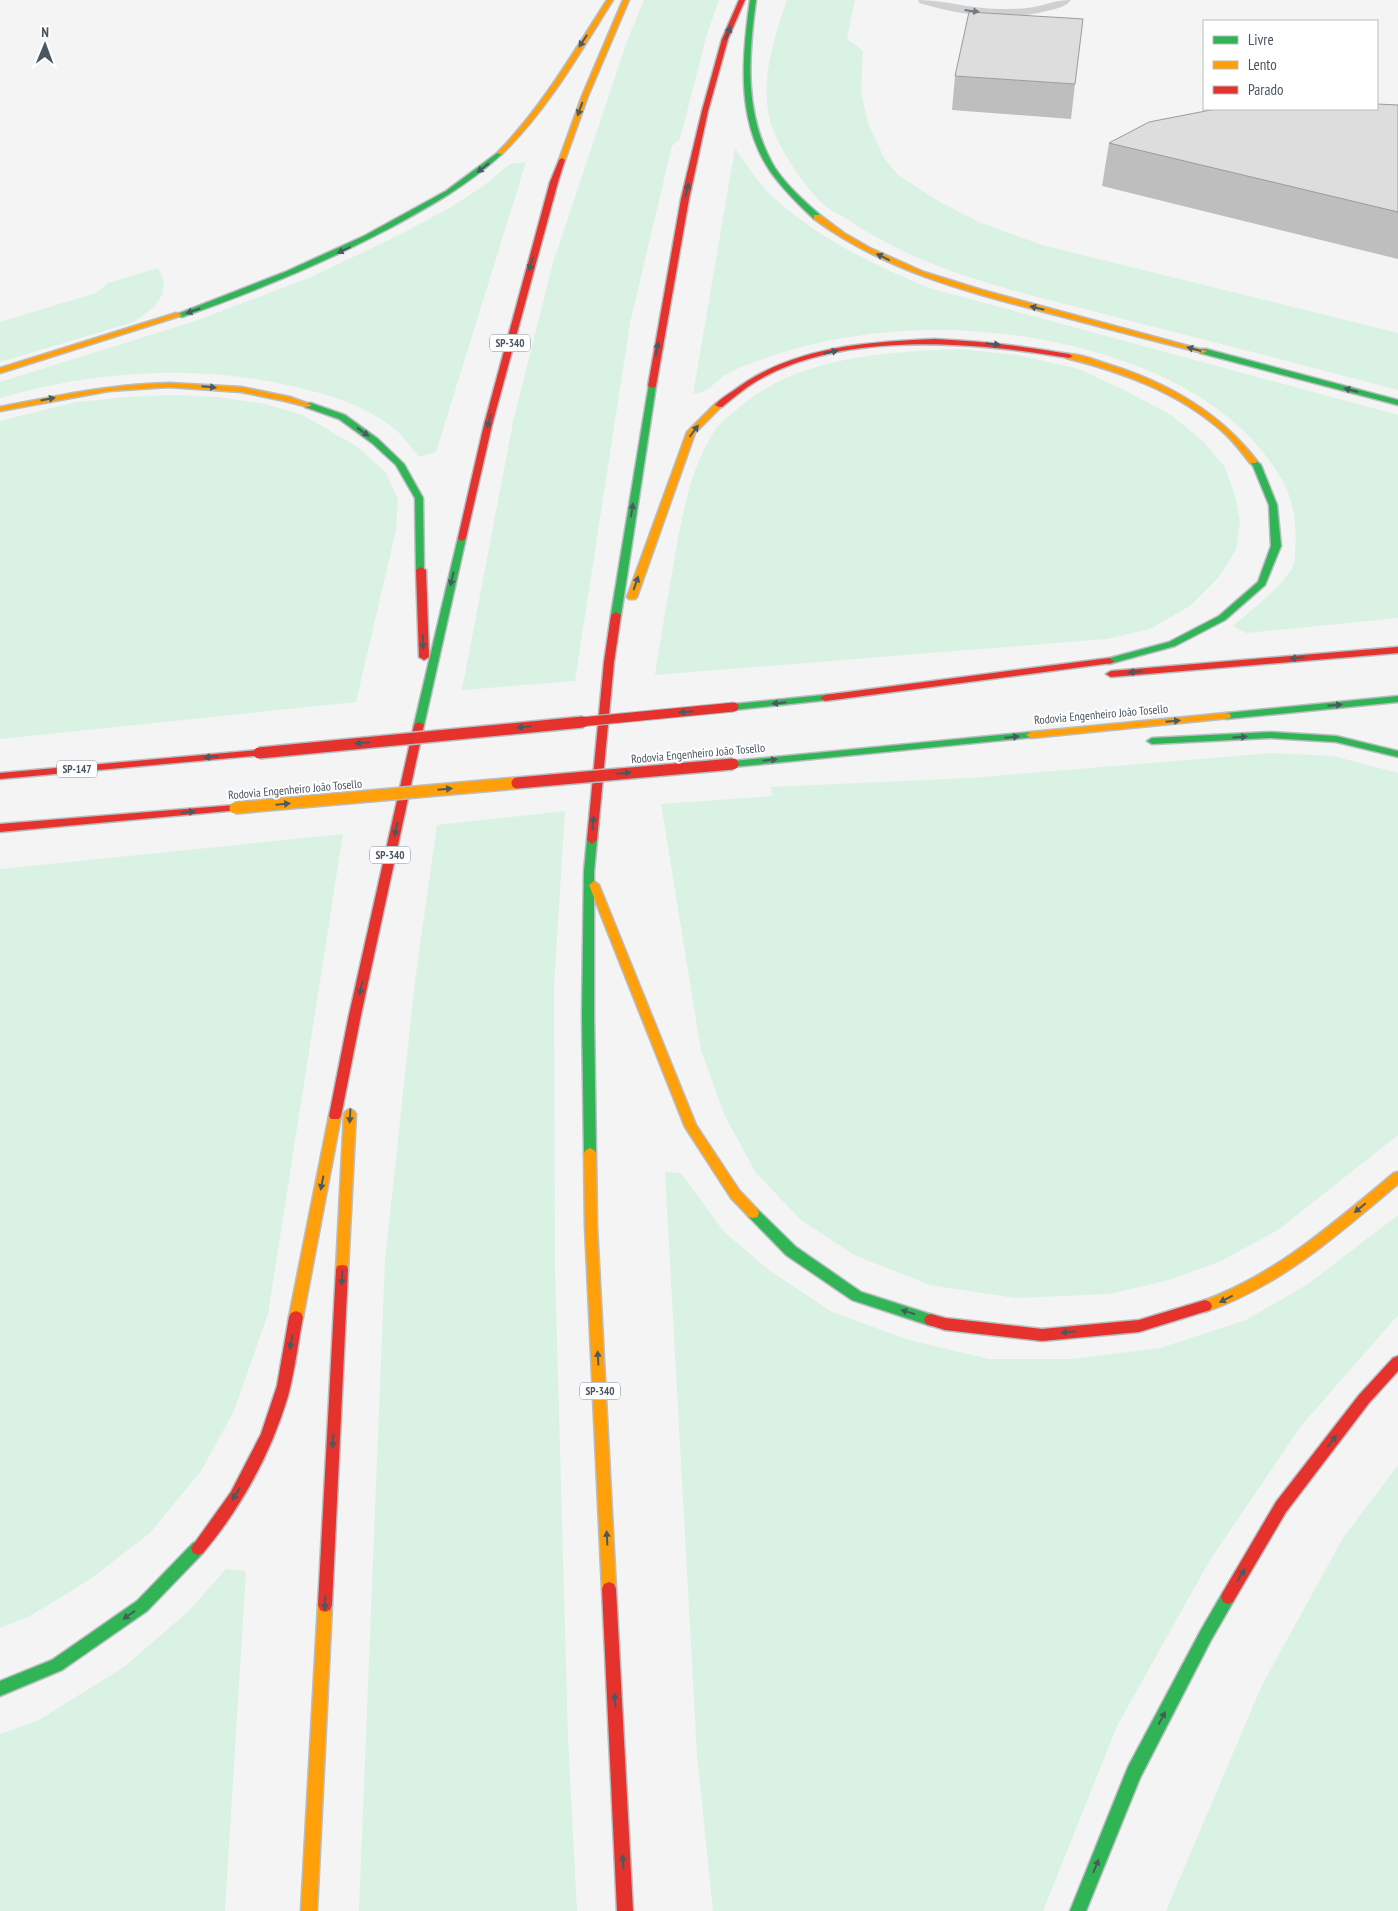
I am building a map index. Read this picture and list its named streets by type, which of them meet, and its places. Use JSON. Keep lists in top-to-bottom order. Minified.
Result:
{"streets":{"highway":["SP-340","Rodovia Engenheiro João Tosello","SP-147"]},"legend":["Livre","Lento","Parado"],"north":"top"}
